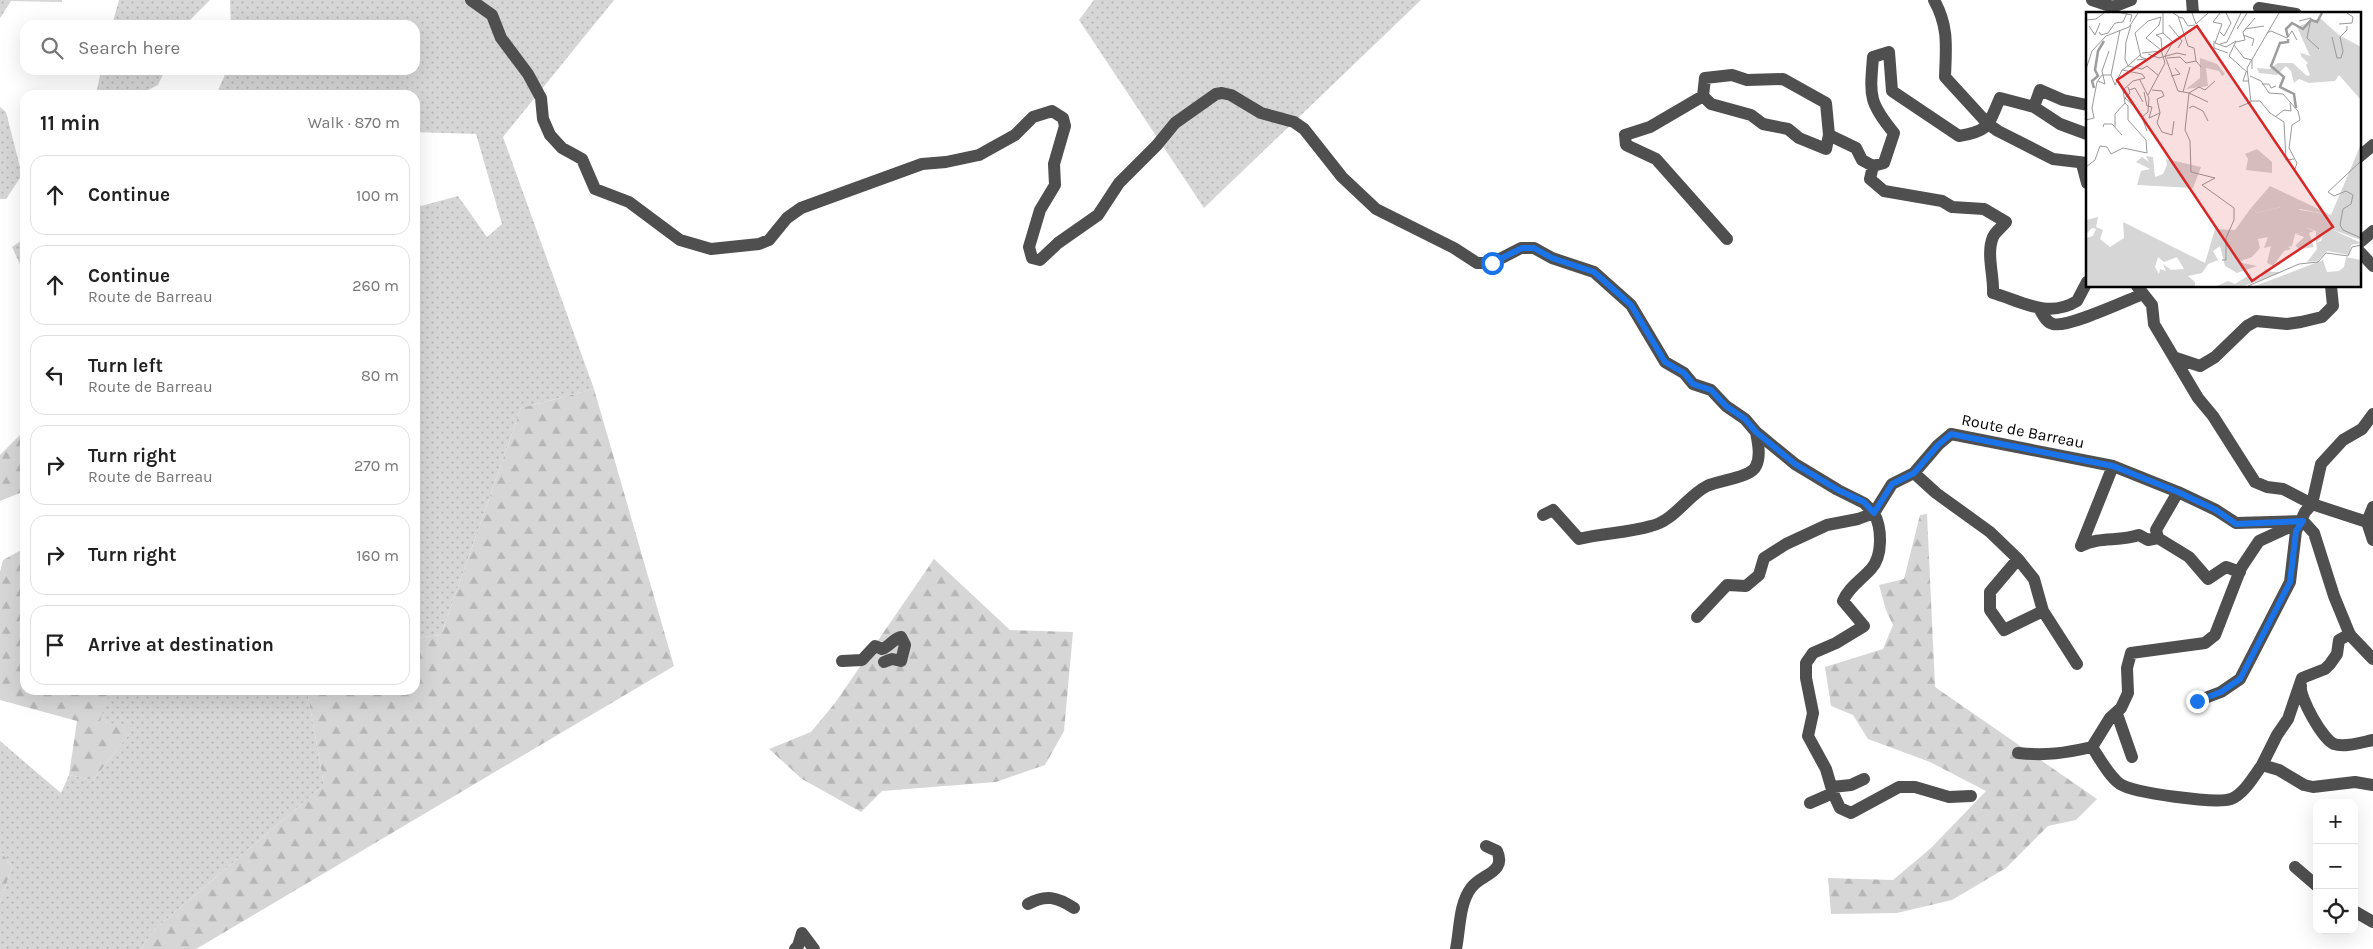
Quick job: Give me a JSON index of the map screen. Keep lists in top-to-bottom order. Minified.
{"streets":{"street":["Route de Barreau"]},"page":{"search":"Search here","heading":["11 min","Walk · 870 m"],"list":[["Continue","100 m"],["Continue","Route de Barreau","260 m"],["Turn left","Route de Barreau","80 m"],["Turn right","Route de Barreau","270 m"],["Turn right","160 m"],"Arrive at destination"],"map_buttons":["+","−"]}}
